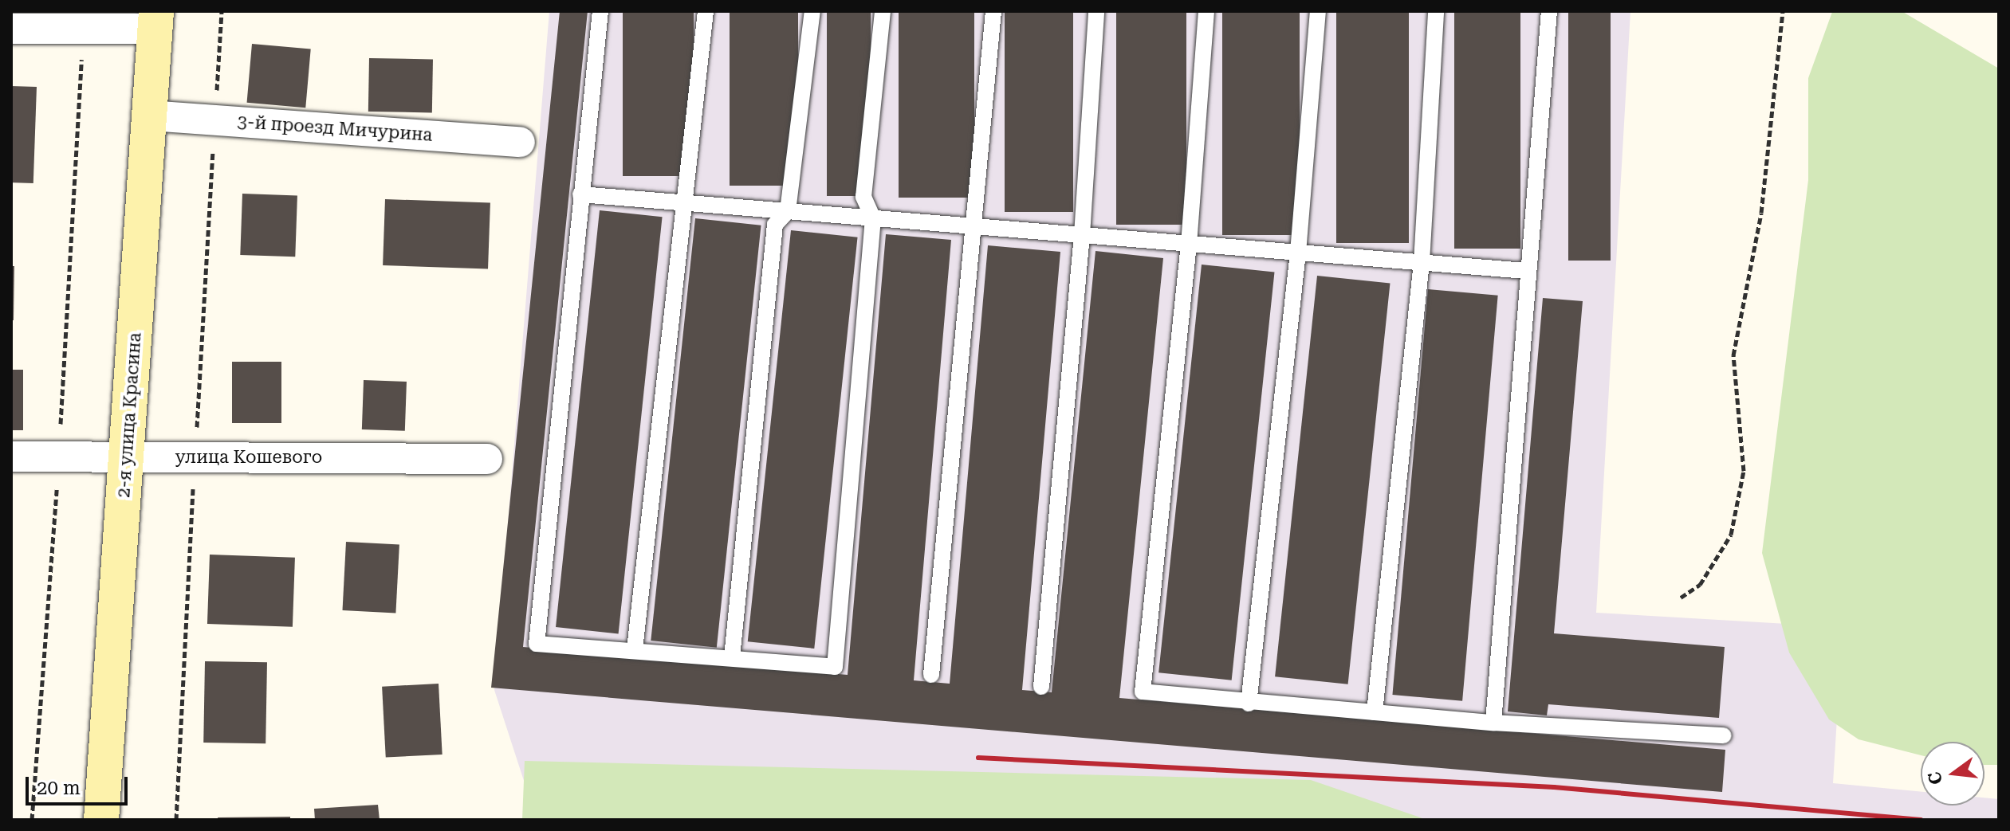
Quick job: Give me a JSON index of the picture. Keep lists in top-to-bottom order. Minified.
{"streets":{"main road":["2-я улица Красина"],"street":["3-й проезд Мичурина","улица Кошевого"]},"crossings":[["3-й проезд Мичурина","2-я улица Красина"],["2-я улица Красина","улица Кошевого"]],"scale_bar":"20 m","north":"left"}
